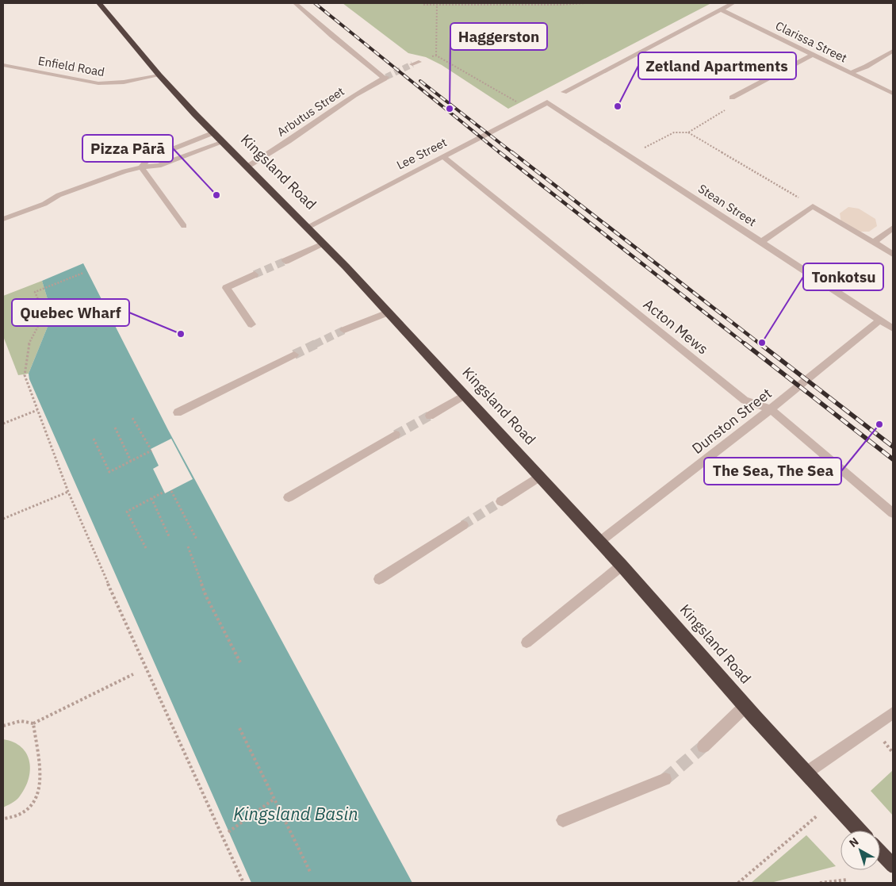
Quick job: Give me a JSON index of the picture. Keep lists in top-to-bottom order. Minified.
{"streets":{"highway":["Kingsland Road"],"street":["Clarissa Street","Enfield Road","Arbutus Street","Lee Street","Stean Street","Acton Mews","Dunston Street"]},"crossings":[["Enfield Road","Kingsland Road"],["Arbutus Street","Kingsland Road"],["Lee Street","Kingsland Road"],["Lee Street","Stean Street"],["Lee Street","Acton Mews"],["Kingsland Road","Dunston Street"],["Stean Street","Dunston Street"],["Acton Mews","Dunston Street"]],"water":["Kingsland Basin"],"places":["Zetland Apartments","Haggerston","Pizza Pārā","Quebec Wharf","Tonkotsu","The Sea, The Sea"],"north":"top left"}
